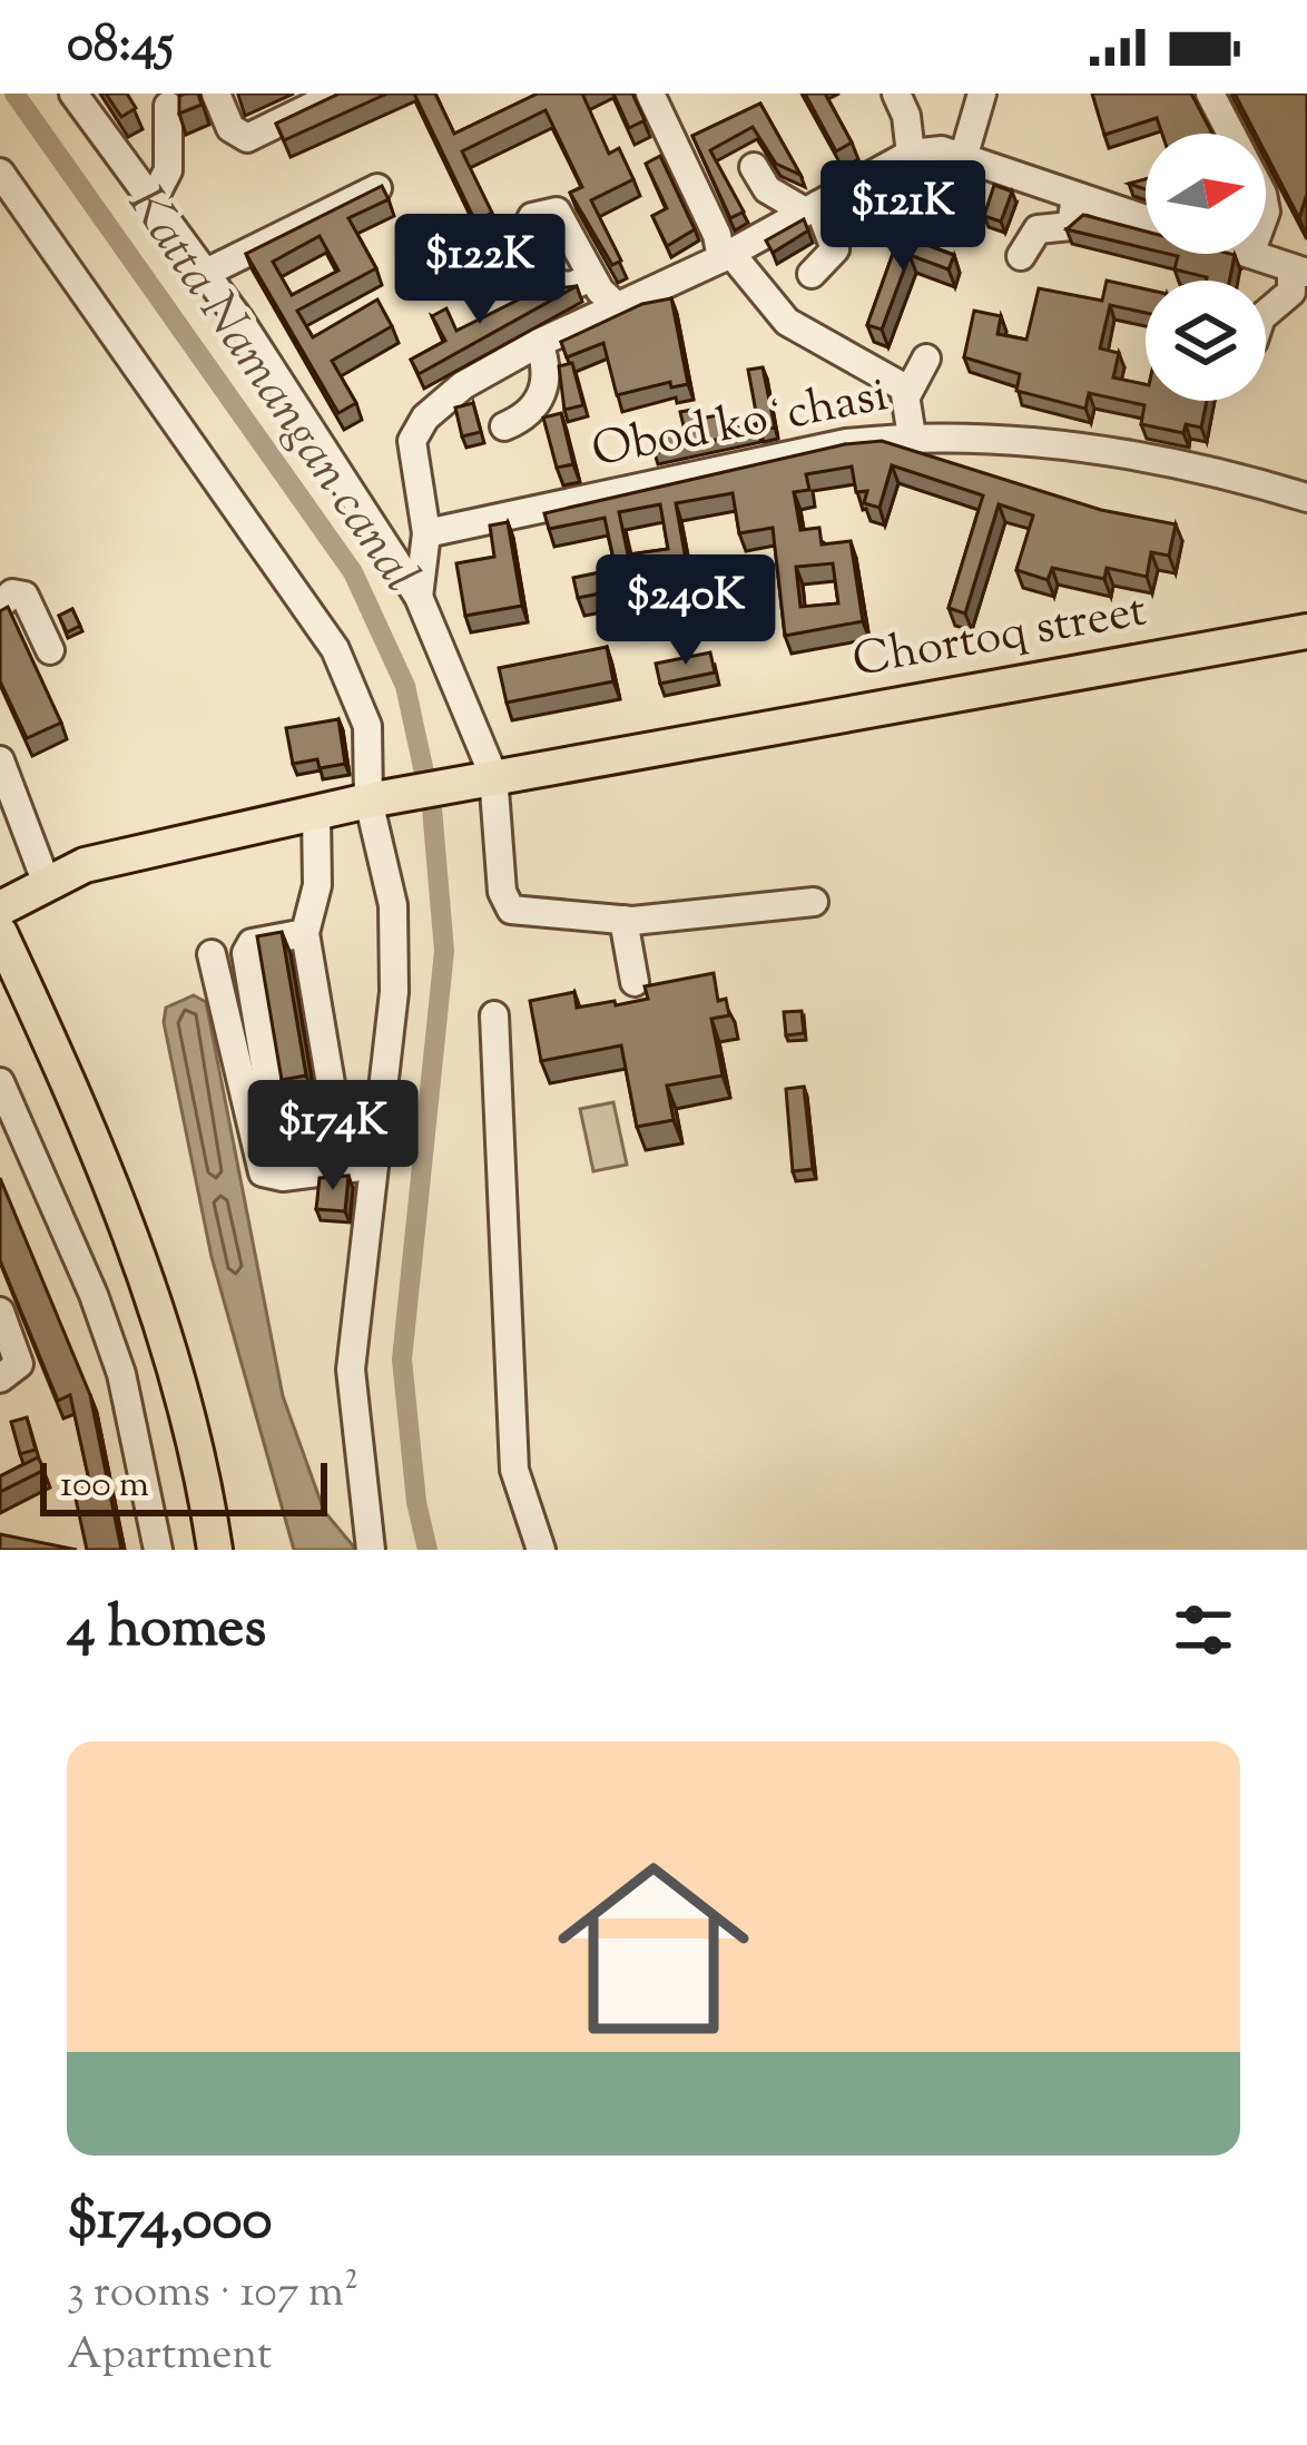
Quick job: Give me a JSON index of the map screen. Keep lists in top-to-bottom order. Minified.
{"streets":{"main road":["Chortoq street"],"street":["Obod koʻchasi"]},"water":["Katta Namangan canal"],"scale_bar":"100 m","north":"right","page":{"status":"08:45","price":["$121K","$122K","$240K","$174K"],"scale":"100 m","heading":"4 homes","list":[{"name":"$174,000","note":"3 rooms · 107 m² · Apartment"}]}}
